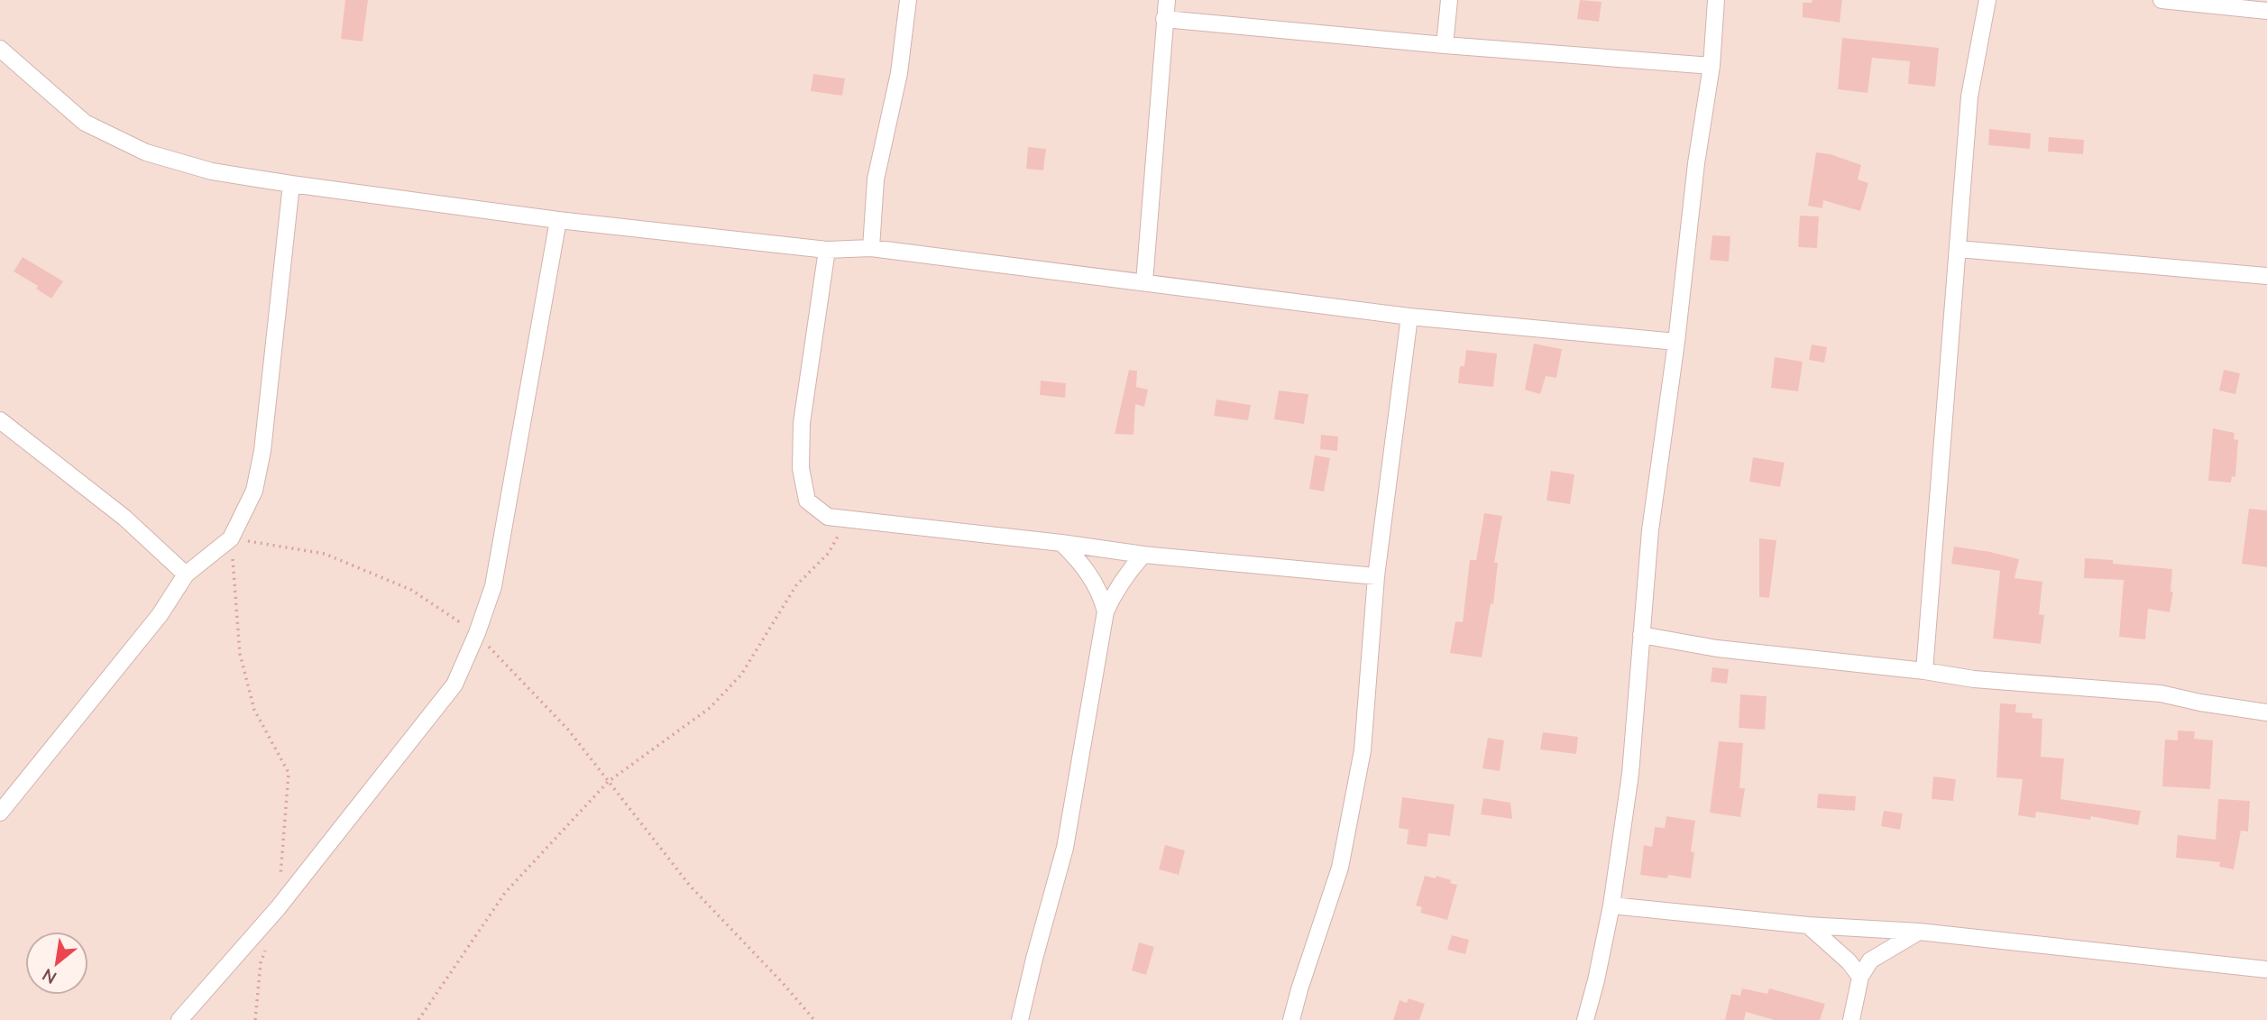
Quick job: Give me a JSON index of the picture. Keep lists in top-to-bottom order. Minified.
{"north":"bottom left"}
